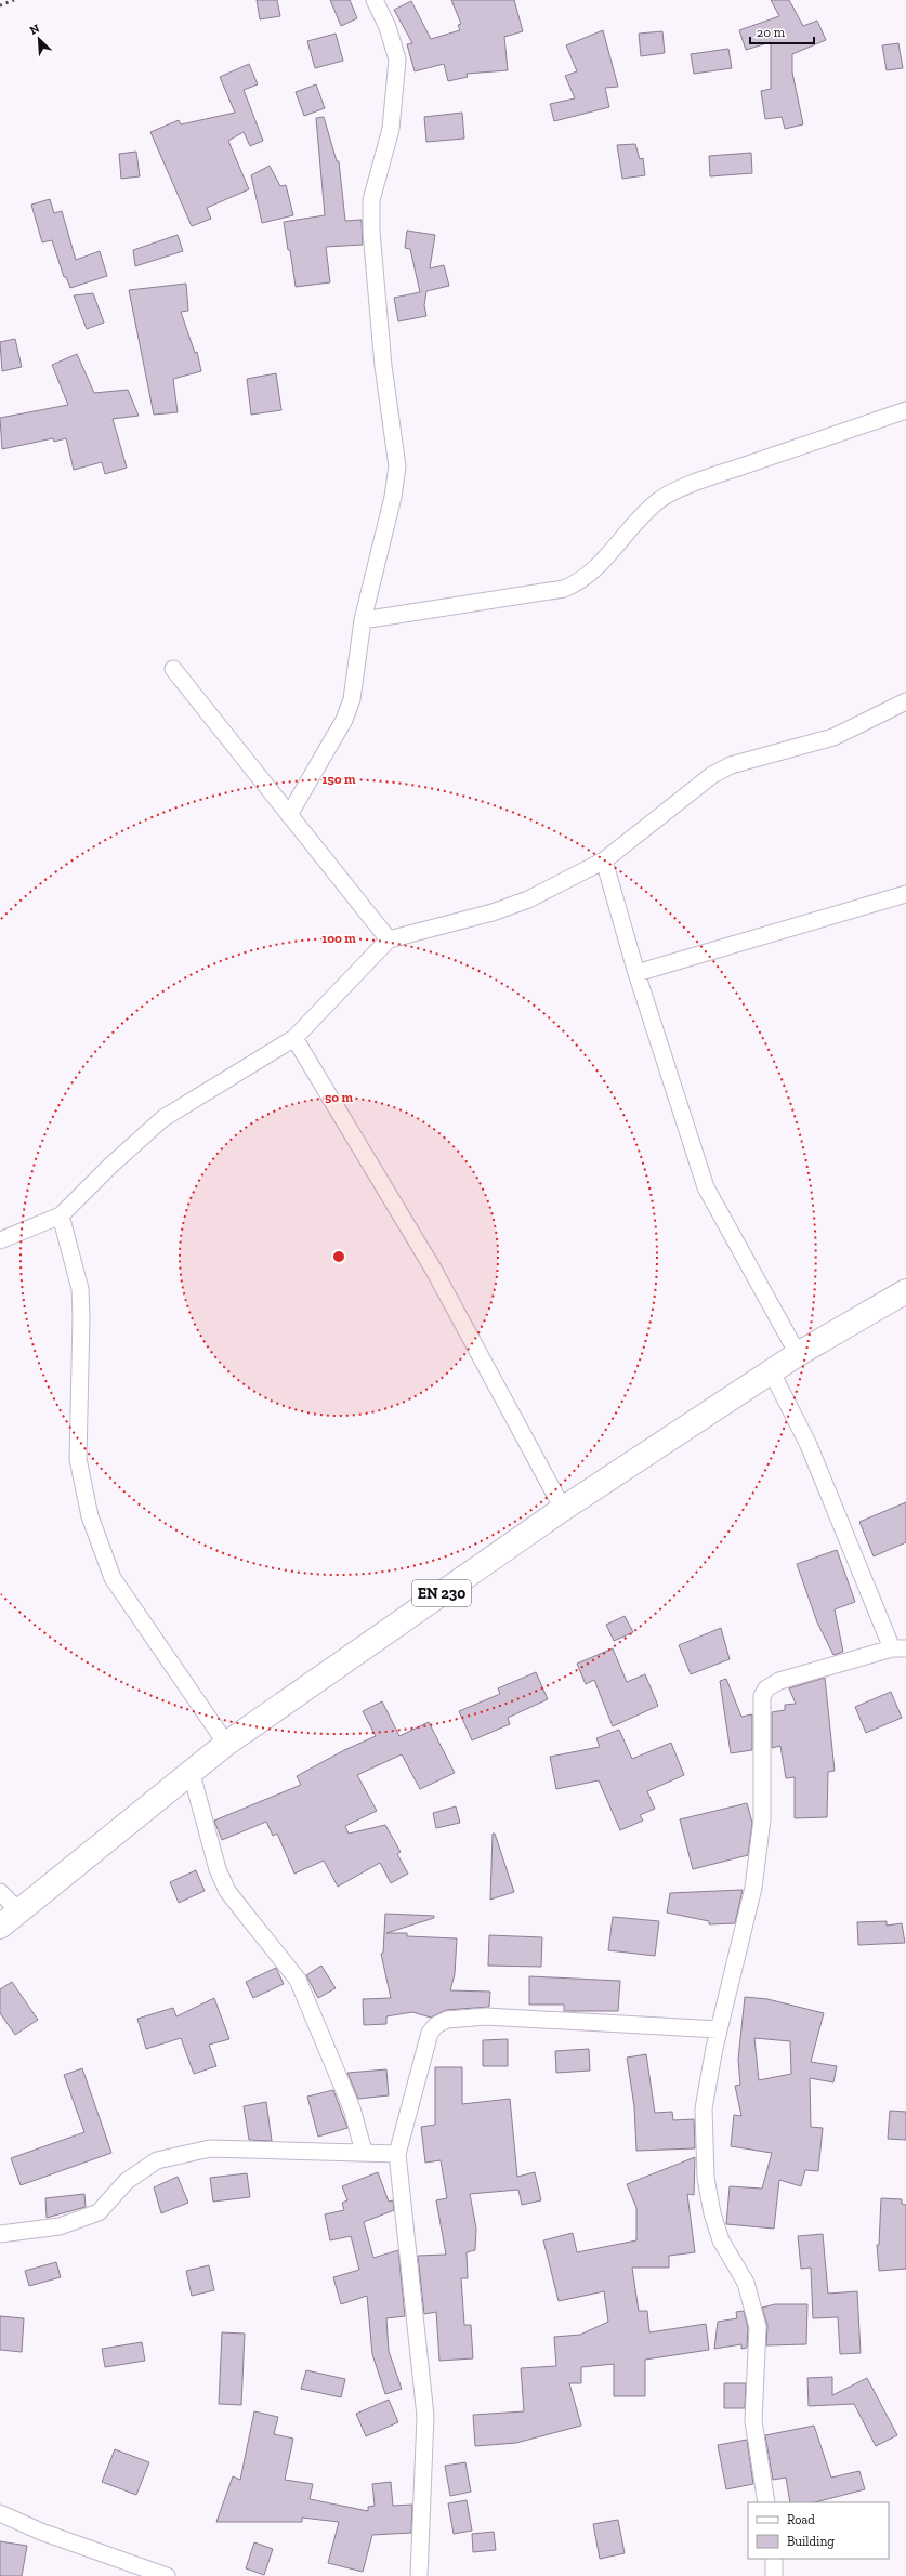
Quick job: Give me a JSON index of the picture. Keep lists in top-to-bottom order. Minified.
{"streets":{"main road":["EN 230"]},"legend":["Road","Building"],"scale_bar":"20 m","north":"top left","rings":["150 m","100 m","50 m"]}
